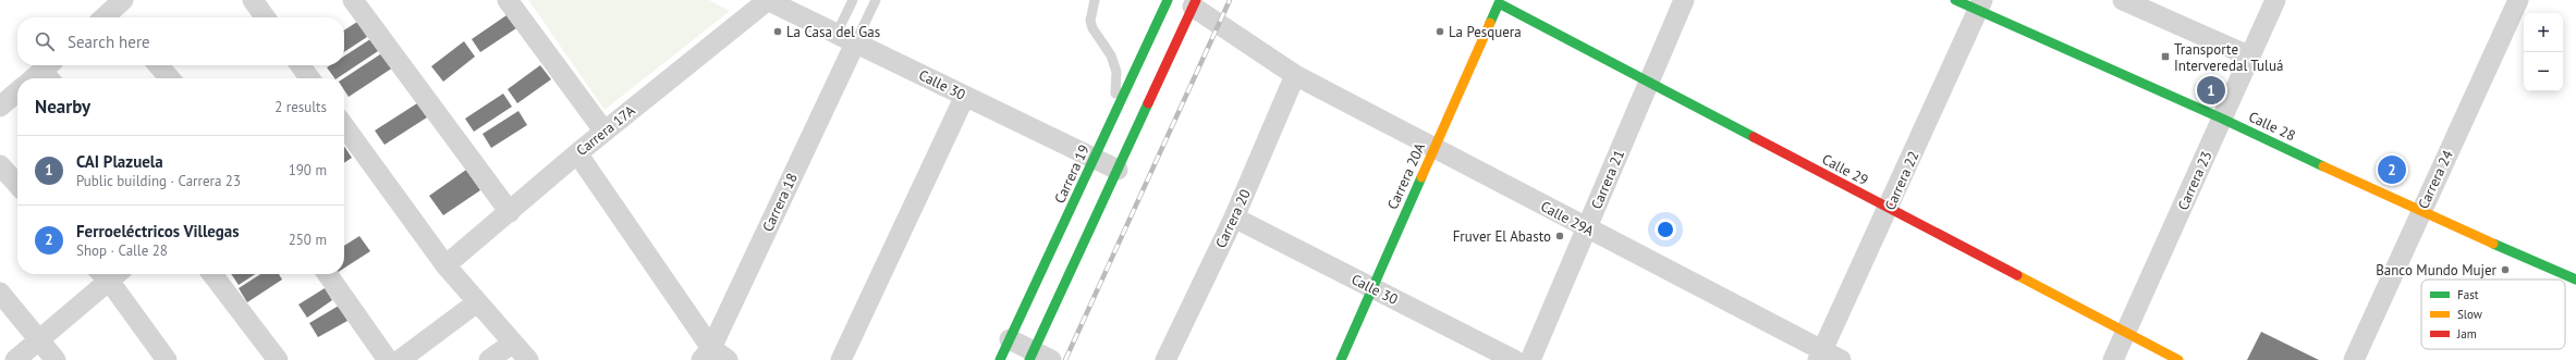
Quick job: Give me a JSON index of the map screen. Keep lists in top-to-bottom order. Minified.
{"streets":{"street":["Calle 30","Calle 28","Carrera 17A","Calle 29","Carrera 19","Carrera 20A","Carrera 21","Carrera 24","Carrera 22","Carrera 23","Carrera 18","Carrera 20","Calle 29A"]},"crossings":[["Calle 30","Carrera 17A"],["Calle 30","Carrera 19"],["Calle 30","Carrera 20A"],["Calle 30","Carrera 18"],["Calle 30","Carrera 20"],["Calle 28","Carrera 24"],["Calle 28","Carrera 22"],["Calle 28","Carrera 23"],["Calle 29","Carrera 20A"],["Calle 29","Carrera 21"],["Calle 29","Carrera 22"],["Calle 29","Carrera 23"],["Carrera 20A","Calle 29A"],["Carrera 21","Calle 29A"],["Carrera 22","Calle 29A"],["Carrera 20","Calle 29A"]],"places":{"other":["La Casa del Gas","La Pesquera","Fruver El Abasto","Banco Mundo Mujer"],"transit":["Transporte Interveredal Tuluá"]},"legend":["Fast","Slow","Jam"],"page":{"map_buttons":["+","−"],"search":"Search here","pins":["1","2"],"heading":["Nearby","2 results"],"list":[{"mark":"1","name":"CAI Plazuela","note":"Public building · Carrera 23","value":"190 m"},{"mark":"2","name":"Ferroeléctricos Villegas","note":"Shop · Calle 28","value":"250 m"}]}}
